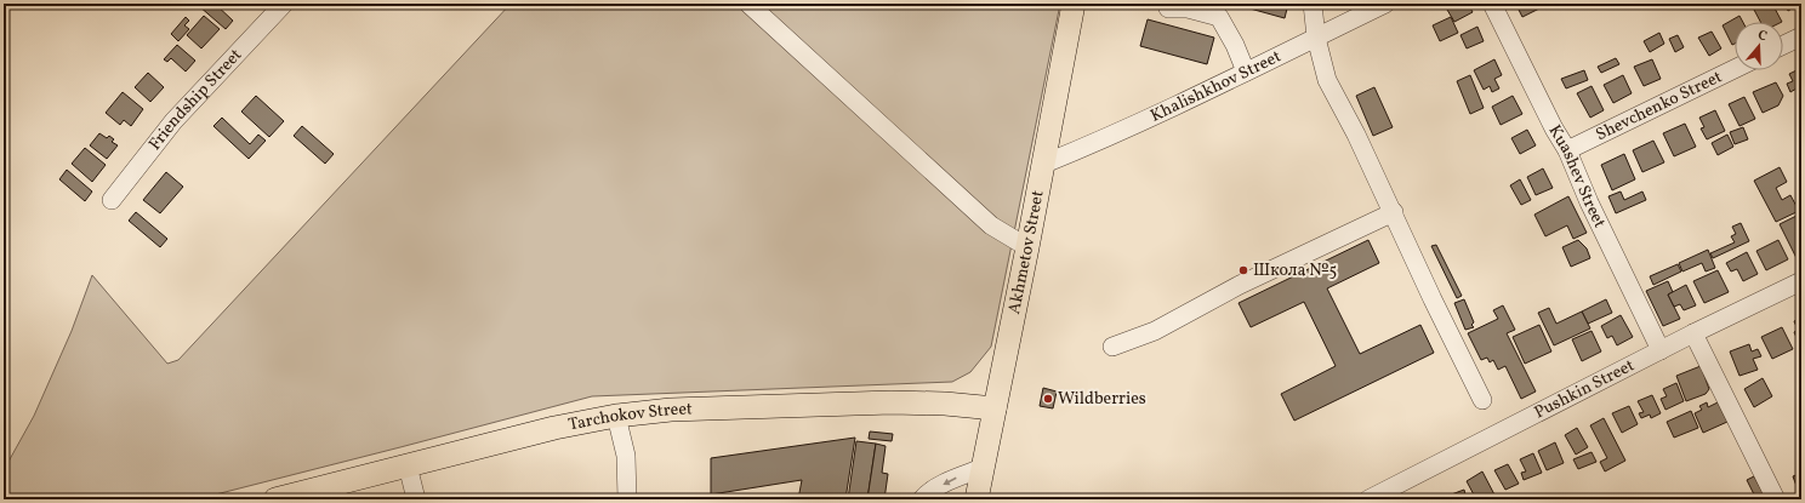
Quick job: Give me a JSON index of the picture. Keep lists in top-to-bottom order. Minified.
{"streets":{"main road":["Akhmetov Street","Tarchokov Street"],"street":["Khalishkhov Street","Friendship Street","Shevchenko Street","Kuashev Street","Pushkin Street"]},"crossings":[["Khalishkhov Street","Akhmetov Street"],["Shevchenko Street","Kuashev Street"],["Kuashev Street","Pushkin Street"],["Akhmetov Street","Tarchokov Street"]],"places":["Школа №5","Wildberries"],"north":"top"}
